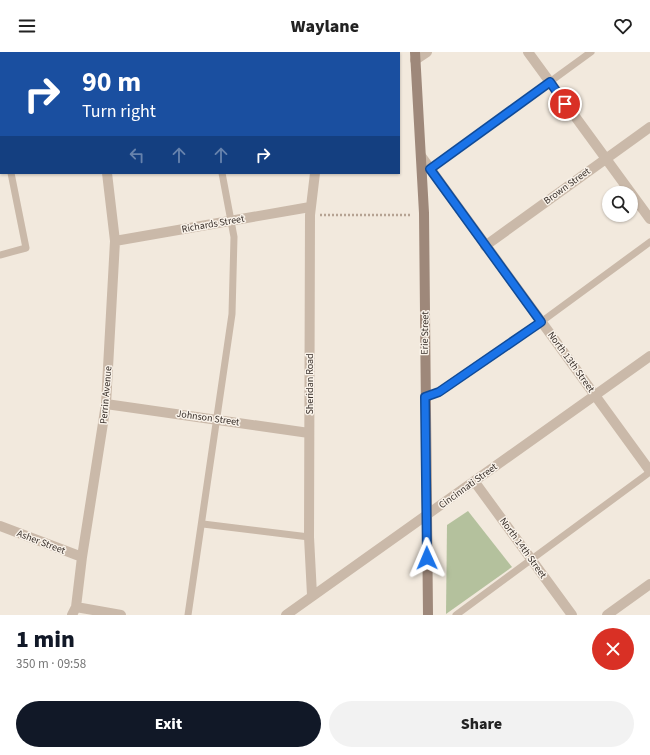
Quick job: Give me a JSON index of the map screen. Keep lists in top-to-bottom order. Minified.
{"streets":{"street":["Brown Street","Richards Street","Erie Street","North 13th Street","Sheridan Road","Perrin Avenue","Johnson Street","Cincinnati Street","Asher Street","North 14th Street"]},"crossings":[["Brown Street","North 13th Street"],["Richards Street","Sheridan Road"],["Richards Street","Perrin Avenue"],["Erie Street","North 13th Street"],["Erie Street","Cincinnati Street"],["North 13th Street","Cincinnati Street"],["Sheridan Road","Johnson Street"],["Sheridan Road","Cincinnati Street"],["Perrin Avenue","Johnson Street"],["Perrin Avenue","Asher Street"],["Cincinnati Street","North 14th Street"]],"page":{"header":"Waylane","turn":["90 m","Turn right"],"heading":["1 min","350 m · 09:58"],"buttons":["Exit","Share"]}}
